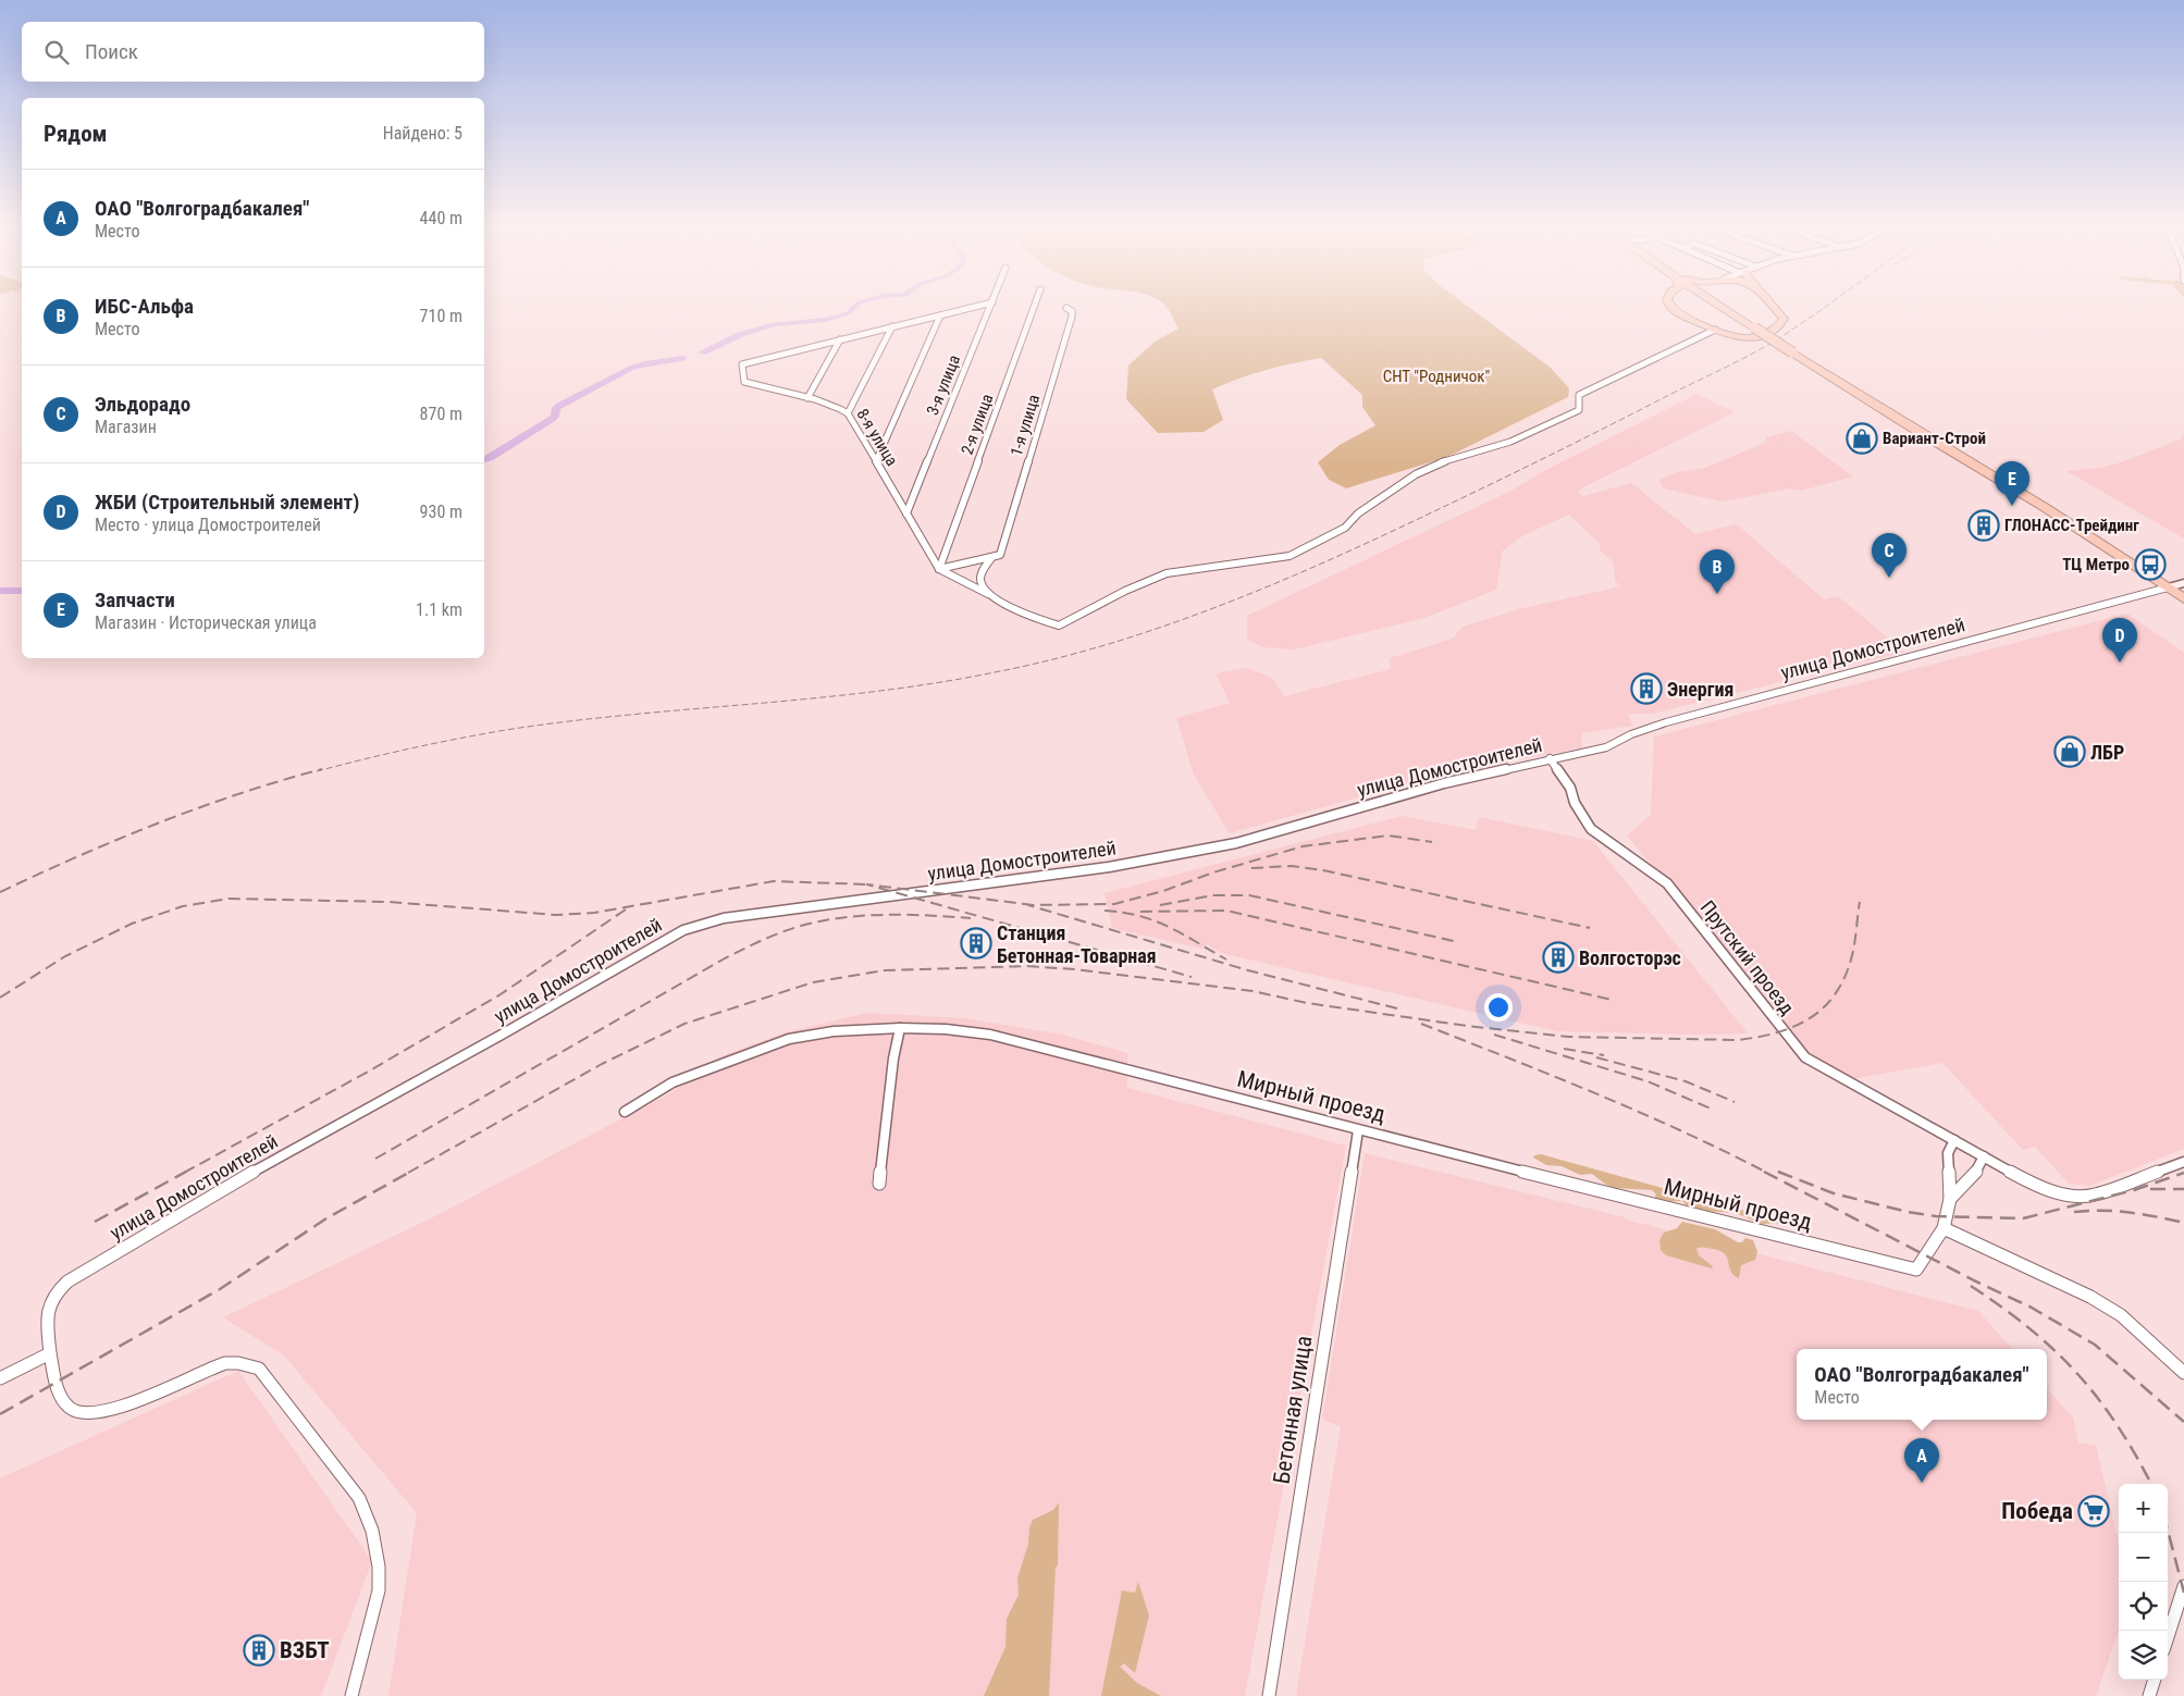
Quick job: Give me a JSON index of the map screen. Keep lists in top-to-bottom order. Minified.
{"streets":{"street":["3-я улица","2-я улица","1-я улица","8-я улица","улица Домостроителей","Прутский проезд","Мирный проезд","Бетонная улица"]},"crossings":[["3-я улица","8-я улица"],["2-я улица","8-я улица"],["улица Домостроителей","Прутский проезд"],["Прутский проезд","Мирный проезд"],["Мирный проезд","Бетонная улица"]],"parks":["СНТ \"Родничок\""],"places":{"shop":["Вариант-Строй","ЛБР"],"building":["ГЛОНАСС-Трейдинг","Энергия","Станция Бетонная-Товарная","Волгосторэс","ВЗБТ"],"bus stop":["ТЦ Метро"],"supermarket":["Победа"]},"page":{"search":"Поиск","heading":["Рядом","Найдено: 5"],"list":[{"mark":"A","name":"ОАО \"Волгоградбакалея\"","note":"Место","value":"440 m"},{"mark":"B","name":"ИБС-Альфа","note":"Место","value":"710 m"},{"mark":"C","name":"Эльдорадо","note":"Магазин","value":"870 m"},{"mark":"D","name":"ЖБИ (Строительный элемент)","note":"Место · улица Домостроителей","value":"930 m"},{"mark":"E","name":"Запчасти","note":"Магазин · Историческая улица","value":"1.1 km"}],"pins":["E","C","B","D","A"],"popup":["ОАО \"Волгоградбакалея\"","Место"],"map_buttons":["+","−"]}}
